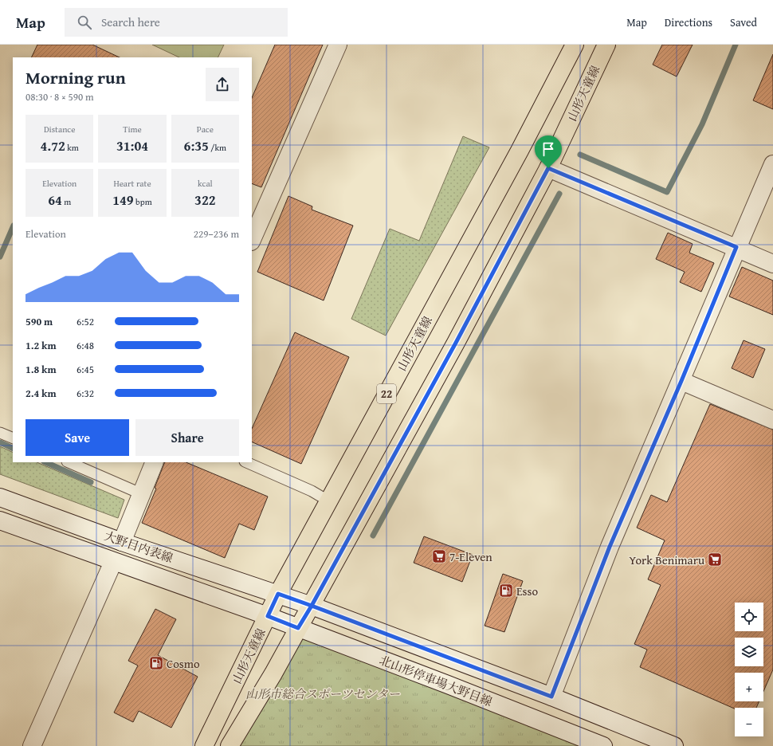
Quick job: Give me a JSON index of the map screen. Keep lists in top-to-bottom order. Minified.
{"streets":{"main road":["山形天童線","22"],"street":["大野目内表線","北山形停車場大野目線"]},"crossings":[["山形天童線","大野目内表線"],["山形天童線","北山形停車場大野目線"],["大野目内表線","北山形停車場大野目線"]],"parks":["山形市総合スポーツセンター"],"places":{"supermarket":["7-Eleven","York Benimaru"],"fuel station":["Esso","Cosmo"]},"page":{"header":"Map","search":"Search here","nav":["Map","Directions","Saved"],"heading":["Morning run","08:30 · 8 × 590 m"],"stats":[["Distance","4.72 km"],["Time","31:04"],["Pace","6:35 /km"],["Elevation","64 m"],["Heart rate","149 bpm"],["kcal","322"]],"chart":["Elevation","229–236 m"],"list":[{"name":"590 m","note":"6:52"},{"name":"1.2 km","note":"6:48"},{"name":"1.8 km","note":"6:45"},{"name":"2.4 km","note":"6:32"}],"buttons":["Save","Share"],"map_buttons":["+","−"]}}
